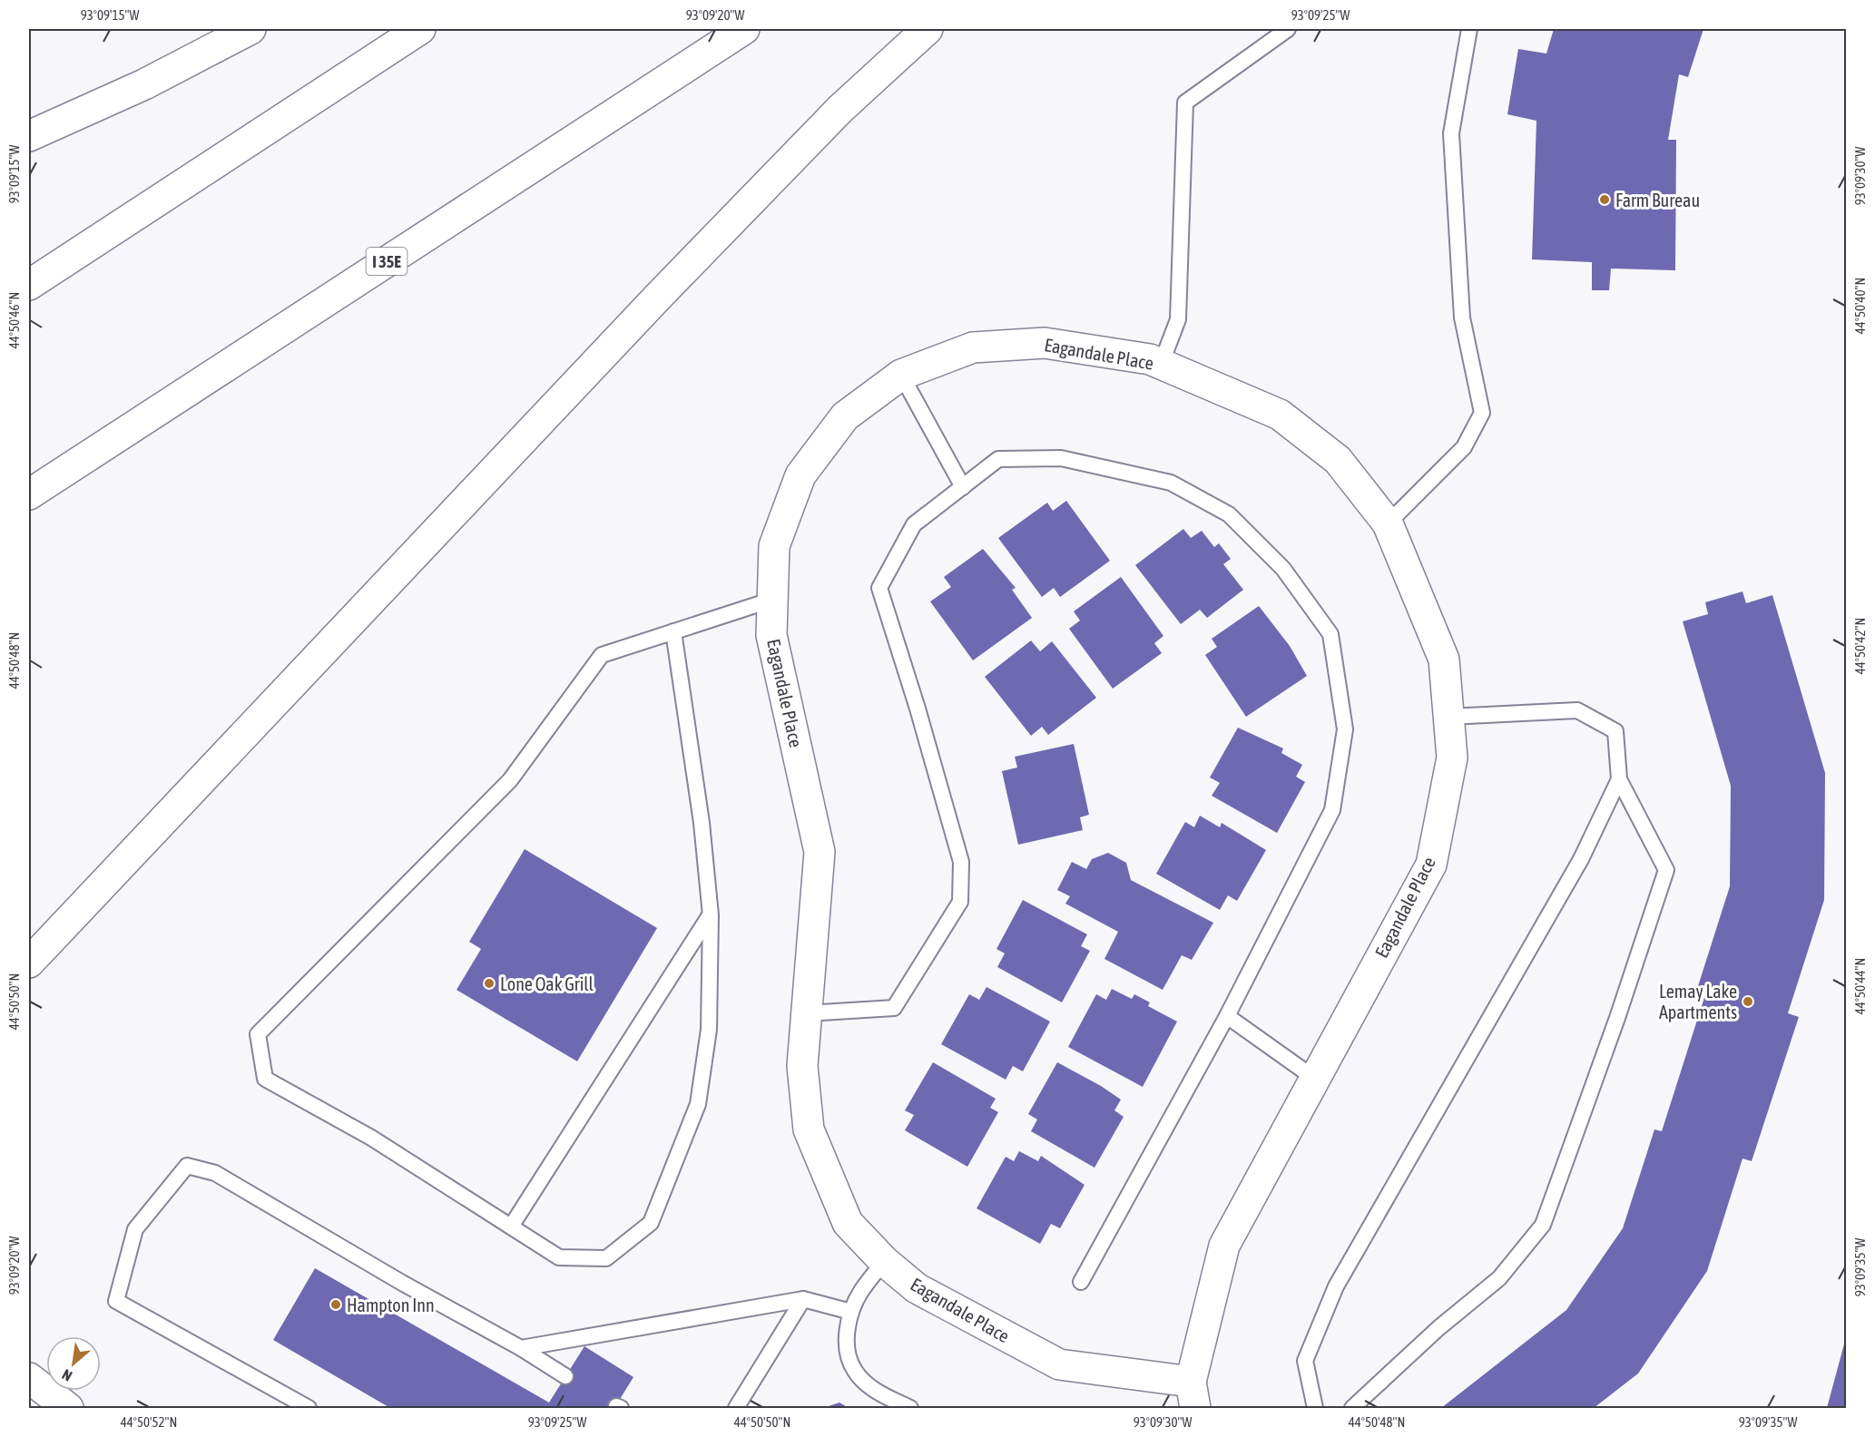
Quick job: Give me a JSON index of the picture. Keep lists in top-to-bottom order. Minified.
{"streets":{"main road":["I 35E","Eagandale Place"]},"places":["Farm Bureau","Lone Oak Grill","Lemay Lake Apartments","Hampton Inn"],"north":"bottom left","coordinates":["93°09'15\"W","93°09'20\"W","93°09'25\"W","93°09'30\"W","44°50'40\"N","44°50'46\"N","44°50'42\"N","44°50'48\"N","44°50'44\"N","44°50'50\"N","93°09'35\"W","44°50'52\"N"]}
